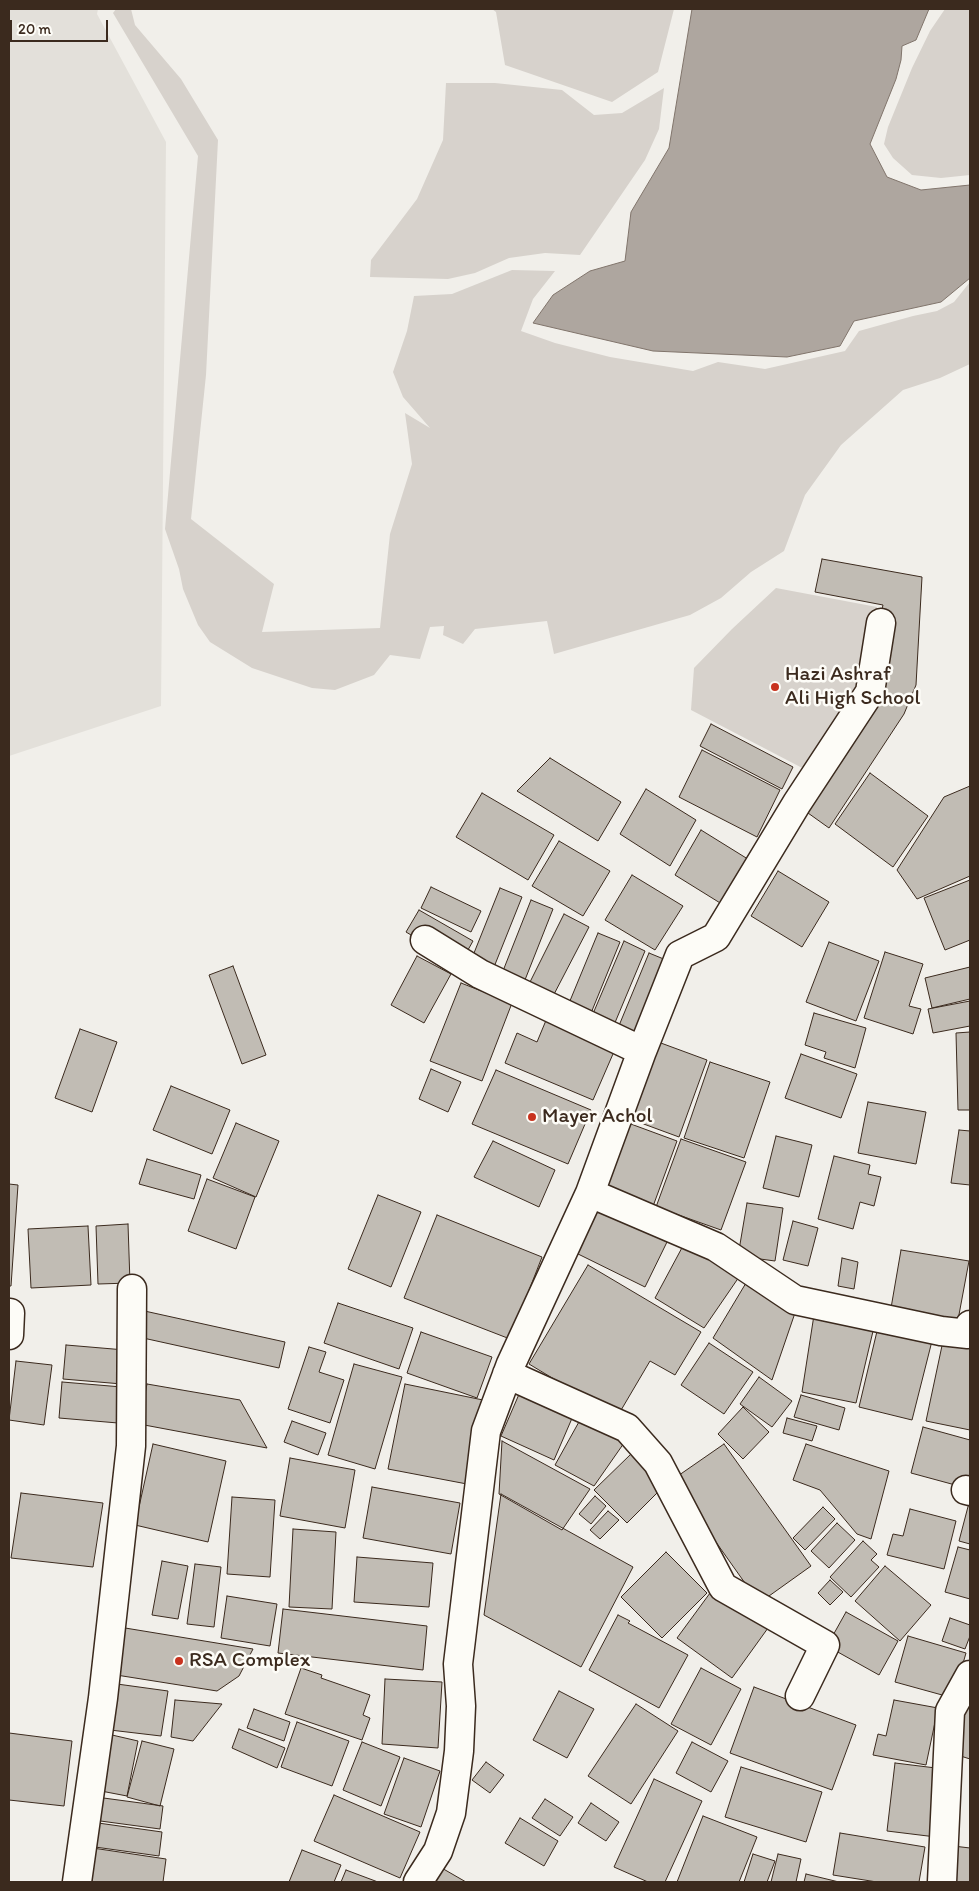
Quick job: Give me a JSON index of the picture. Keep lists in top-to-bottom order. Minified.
{"places":["Hazi Ashraf Ali High School","Mayer Achol","RSA Complex"],"scale_bar":"20 m"}
